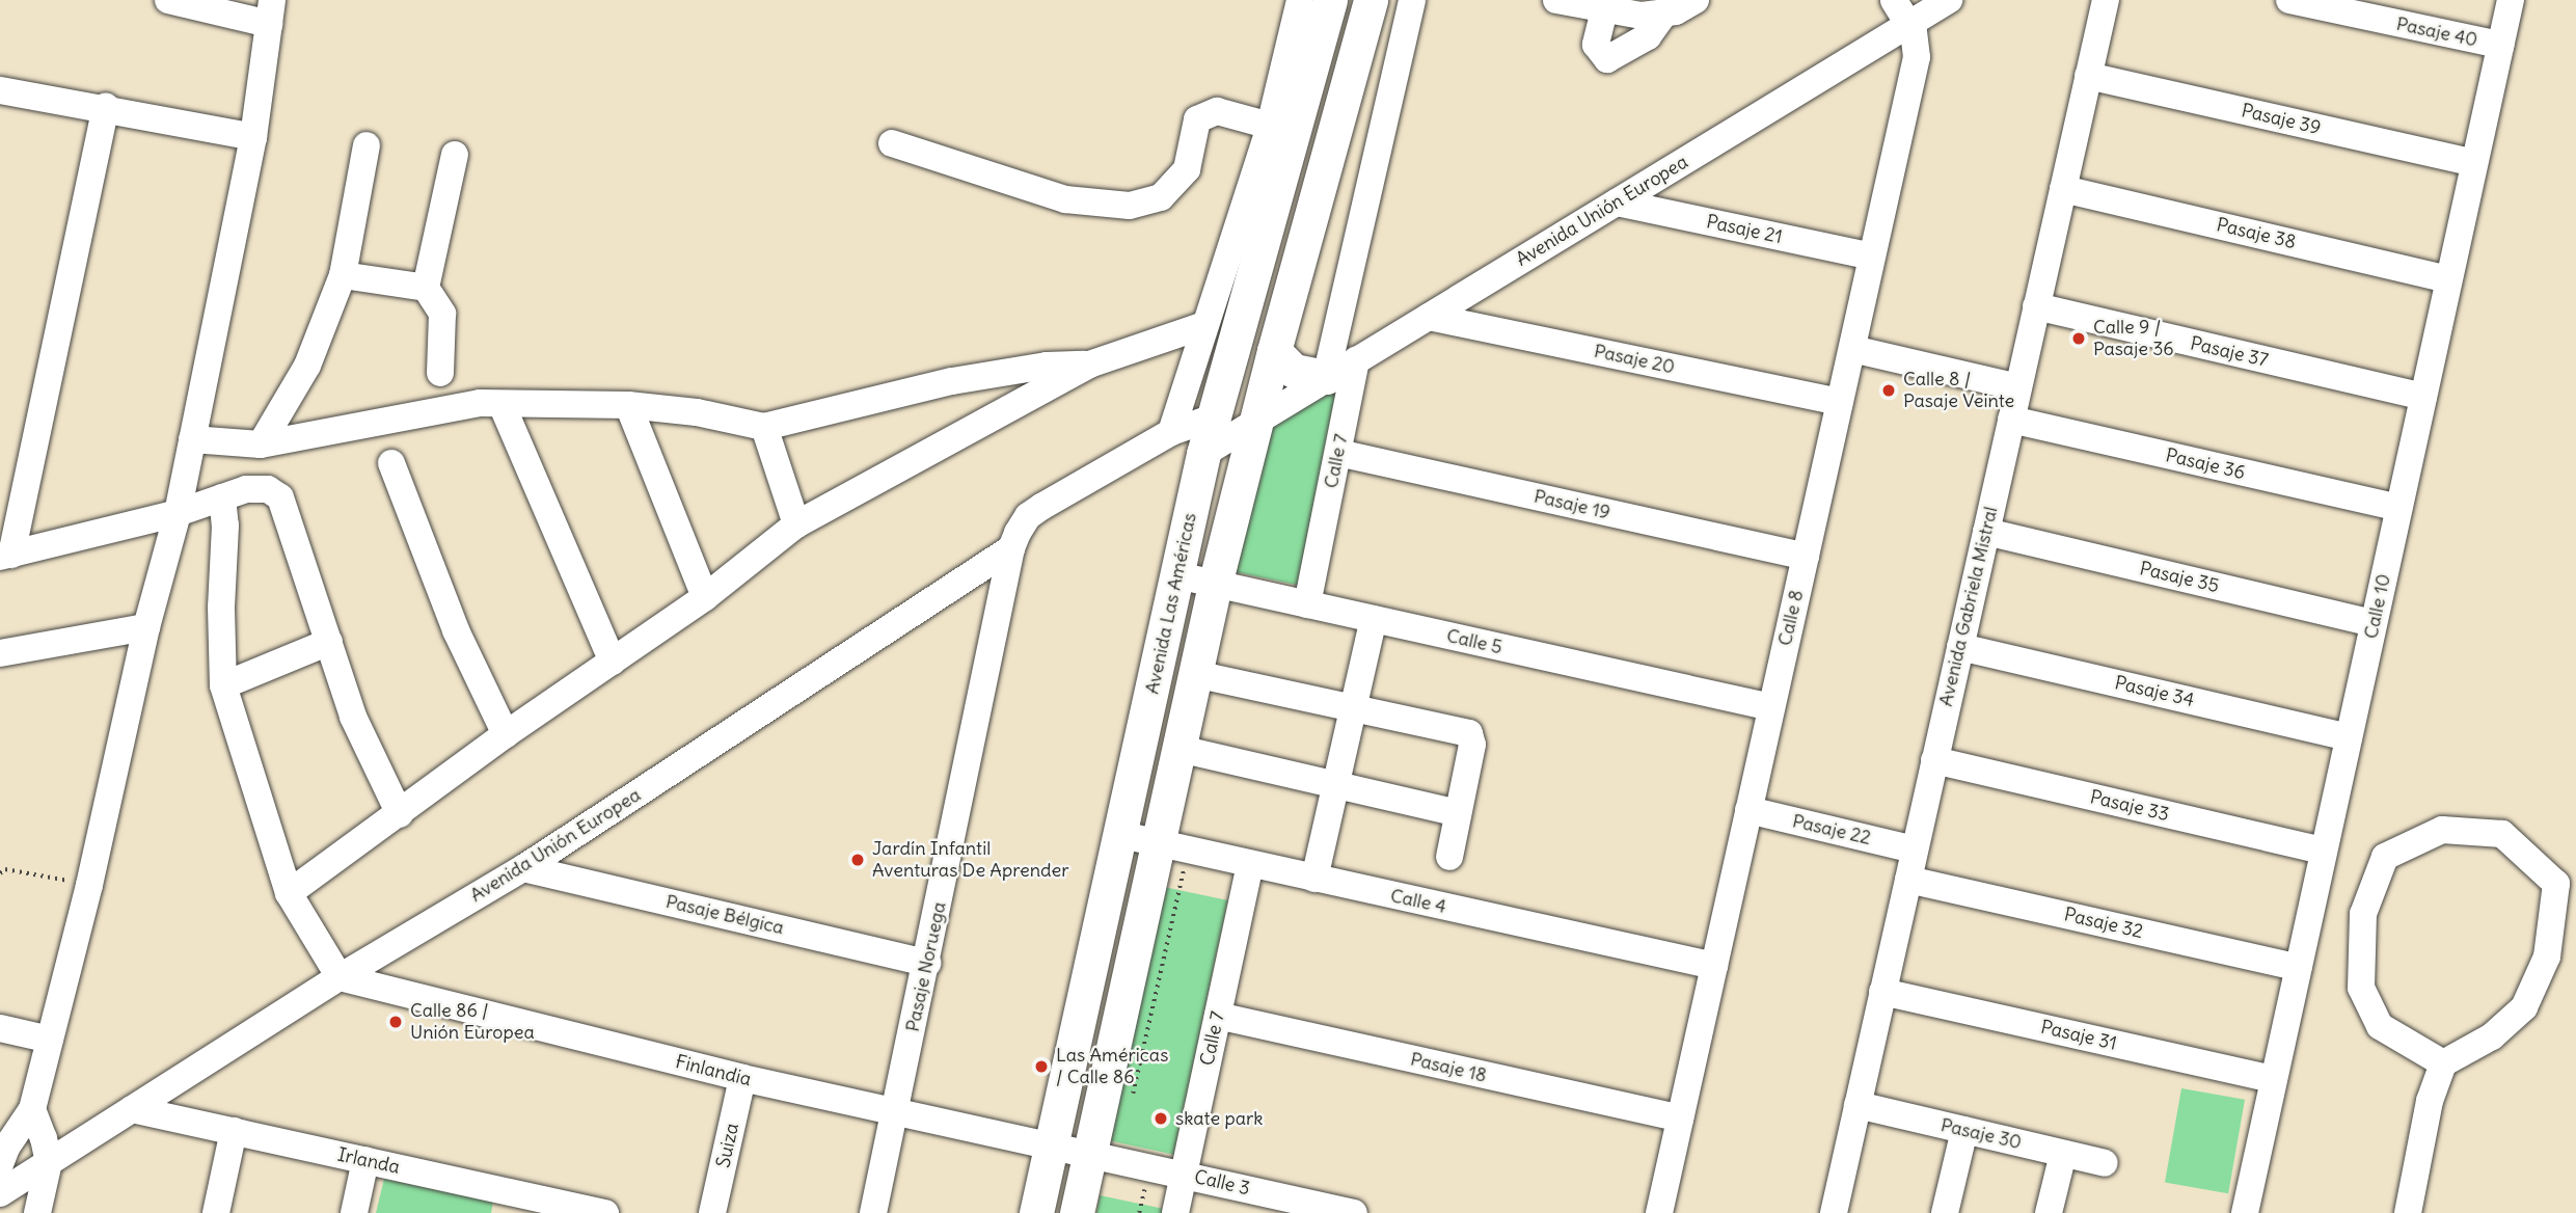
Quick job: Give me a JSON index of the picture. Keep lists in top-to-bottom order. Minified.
{"streets":{"main road":["Avenida Las Américas"],"street":["Pasaje 40","Pasaje 39","Avenida Unión Europea","Pasaje 21","Pasaje 38","Pasaje 37","Pasaje 20","Calle 7","Pasaje 36","Pasaje 19","Pasaje 35","Avenida Gabriela Mistral","Calle 10","Calle 8","Calle 5","Pasaje 34","Pasaje 33","Pasaje 22","Calle 4","Pasaje Bélgica","Pasaje 32","Pasaje Noruega","Pasaje 31","Pasaje 18","Finlandia","Pasaje 30","Suiza","Irlanda","Calle 3"]},"crossings":[["Pasaje 40","Calle 10"],["Pasaje 39","Avenida Gabriela Mistral"],["Pasaje 39","Calle 10"],["Avenida Unión Europea","Pasaje 21"],["Avenida Unión Europea","Pasaje 20"],["Avenida Unión Europea","Calle 7"],["Avenida Unión Europea","Avenida Las Américas"],["Avenida Unión Europea","Calle 8"],["Avenida Unión Europea","Pasaje Bélgica"],["Avenida Unión Europea","Pasaje Noruega"],["Avenida Unión Europea","Finlandia"],["Avenida Unión Europea","Irlanda"],["Pasaje 21","Calle 8"],["Pasaje 38","Avenida Gabriela Mistral"],["Pasaje 38","Calle 10"],["Pasaje 37","Avenida Gabriela Mistral"],["Pasaje 37","Calle 10"],["Pasaje 20","Calle 8"],["Calle 7","Pasaje 19"],["Calle 7","Calle 5"],["Calle 7","Calle 4"],["Calle 7","Pasaje 18"],["Calle 7","Calle 3"],["Pasaje 36","Avenida Gabriela Mistral"],["Pasaje 36","Calle 10"],["Pasaje 19","Calle 8"],["Pasaje 35","Avenida Gabriela Mistral"],["Pasaje 35","Calle 10"],["Avenida Las Américas","Calle 5"],["Avenida Las Américas","Calle 4"],["Avenida Las Américas","Finlandia"],["Avenida Las Américas","Calle 3"],["Avenida Gabriela Mistral","Pasaje 34"],["Avenida Gabriela Mistral","Pasaje 33"],["Avenida Gabriela Mistral","Pasaje 22"],["Avenida Gabriela Mistral","Pasaje 32"],["Avenida Gabriela Mistral","Pasaje 31"],["Avenida Gabriela Mistral","Pasaje 30"],["Calle 10","Pasaje 34"],["Calle 10","Pasaje 33"],["Calle 10","Pasaje 32"],["Calle 10","Pasaje 31"],["Calle 8","Calle 5"],["Calle 8","Pasaje 22"],["Calle 8","Calle 4"],["Calle 8","Pasaje 18"],["Pasaje Bélgica","Pasaje Noruega"],["Pasaje Noruega","Finlandia"],["Finlandia","Suiza"],["Finlandia","Calle 3"]],"places":["Calle 9 / Pasaje 36","Calle 8 / Pasaje Veinte","Jardín Infantil Aventuras De Aprender","Calle 86 / Unión Europea","Las Américas / Calle 86","skate park"]}
